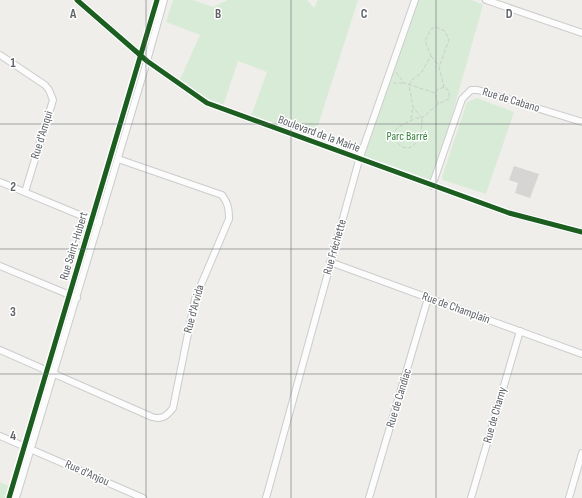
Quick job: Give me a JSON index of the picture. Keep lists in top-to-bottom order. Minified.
{"streets":{"street":["Rue de Cabano","Boulevard de la Mairie","Rue d'Amqui","Rue Saint-Hubert","Rue Fréchette","Rue de Champlain","Rue d'Arvida","Rue de Candiac","Rue de Charny","Rue d'Anjou"]},"crossings":[["Rue de Cabano","Boulevard de la Mairie"],["Boulevard de la Mairie","Rue Saint-Hubert"],["Boulevard de la Mairie","Rue Fréchette"],["Rue Saint-Hubert","Rue d'Arvida"],["Rue Saint-Hubert","Rue d'Anjou"],["Rue Fréchette","Rue de Champlain"],["Rue de Champlain","Rue de Candiac"],["Rue de Champlain","Rue de Charny"]],"parks":["Parc Barré"],"grid":{"columns":["A","B","C","D"],"rows":["1","2","3","4"]}}
